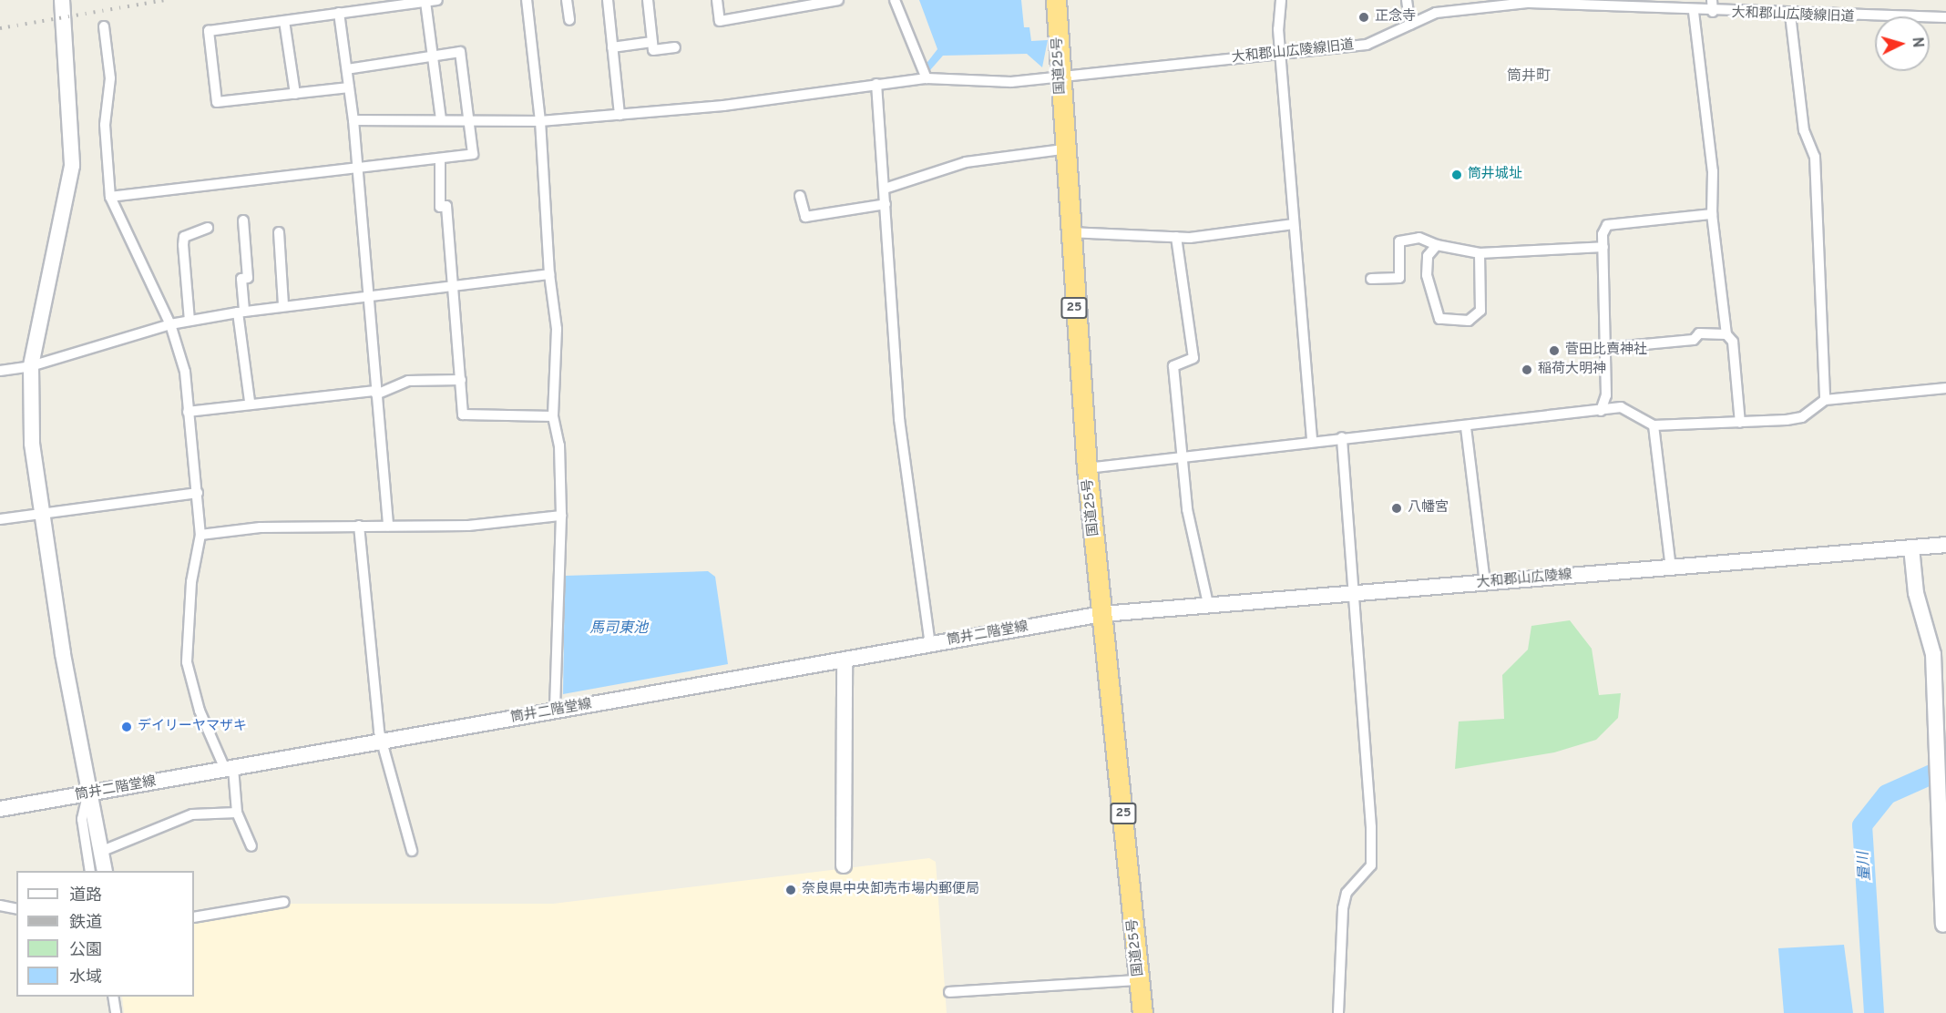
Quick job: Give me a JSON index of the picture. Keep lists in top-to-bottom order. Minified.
{"streets":{"highway":["国道25号","25"],"main road":["大和郡山広陵線","筒井二階堂線"],"street":["大和郡山広陵線旧道"]},"crossings":[["大和郡山広陵線旧道","国道25号"],["国道25号","大和郡山広陵線"],["国道25号","筒井二階堂線"],["大和郡山広陵線","筒井二階堂線"]],"districts":["筒井町"],"water":["馬司東池","量川"],"places":["正念寺","筒井城址","菅田比賣神社","稲荷大明神","八幡宮","デイリーヤマザキ","奈良県中央卸売市場内郵便局"],"legend":["道路","鉄道","公園","水域"],"north":"right"}
